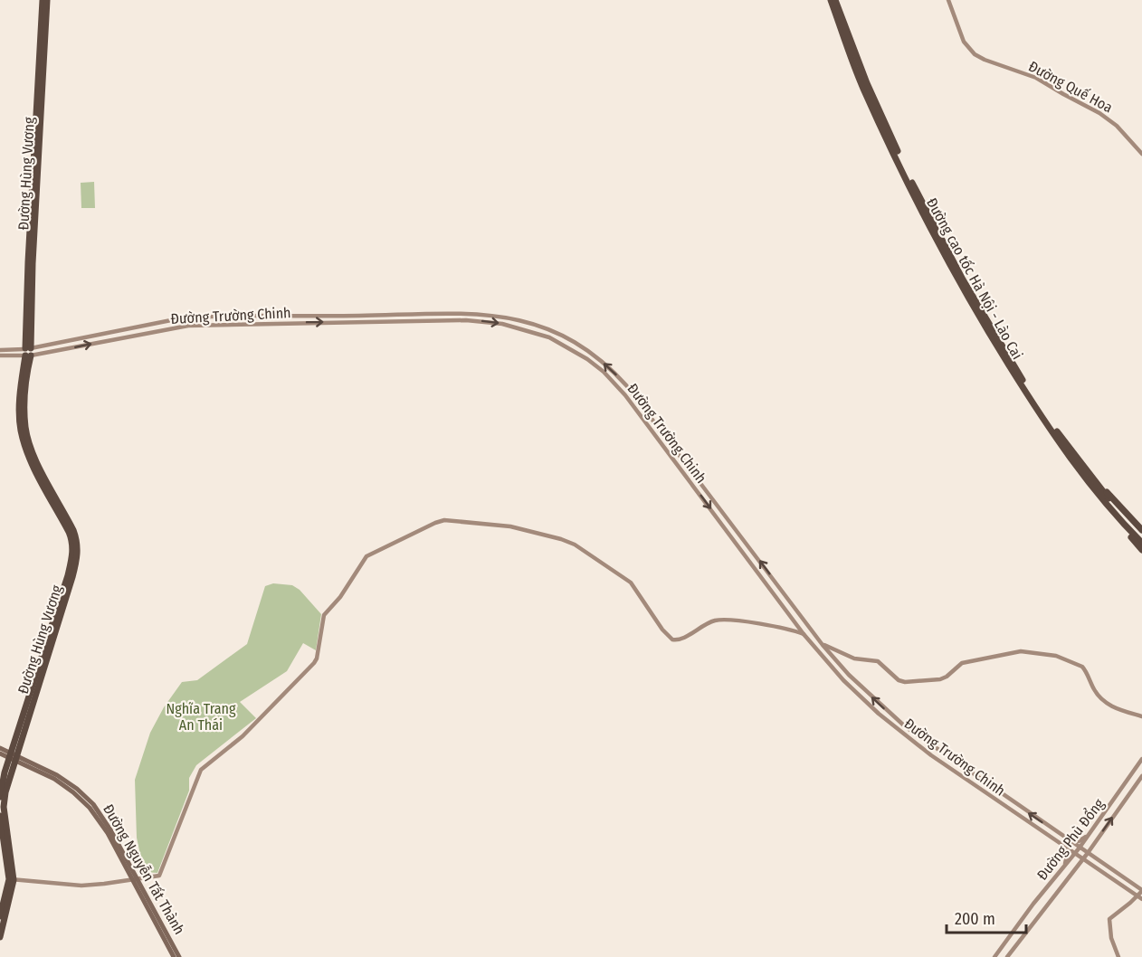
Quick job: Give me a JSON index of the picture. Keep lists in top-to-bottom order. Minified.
{"streets":{"highway":["Đường Hùng Vương","Đường cao tốc Hà Nội - Lào Cai"],"main road":["Đường Quế Hoa","Đường Trường Chinh","Đường Phù Đổng","Đường Nguyễn Tất Thành"]},"crossings":[["Đường Hùng Vương","Đường Trường Chinh"],["Đường Hùng Vương","Đường Nguyễn Tất Thành"],["Đường Trường Chinh","Đường Phù Đổng"]],"parks":["Nghĩa Trang An Thái"],"scale_bar":"200 m"}
